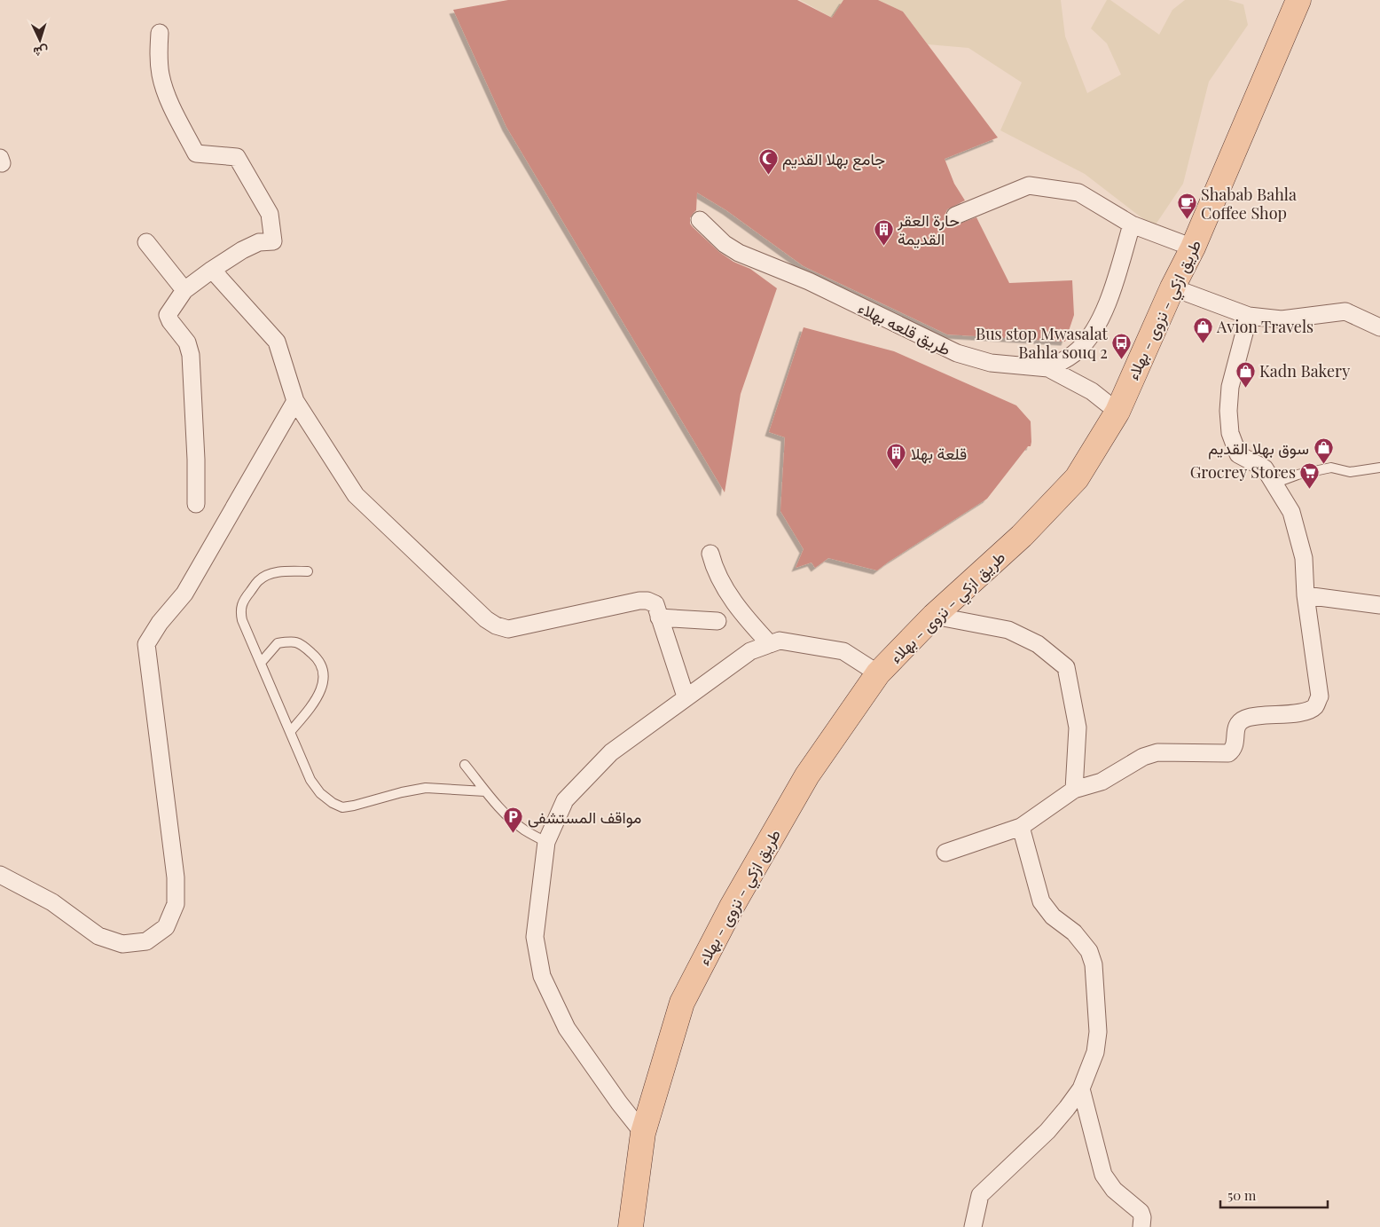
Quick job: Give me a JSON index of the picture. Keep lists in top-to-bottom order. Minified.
{"streets":{"main road":["طريق ازكي - نزوى - بهلاء"],"street":["طريق قلعه بهلاء"]},"crossings":[["طريق ازكي - نزوى - بهلاء","طريق قلعه بهلاء"]],"places":{"mosque":["جامع بهلا القديم"],"cafe":["Shabab Bahla Coffee Shop"],"building":["حارة العقر القديمة","قلعة بهلا"],"shop":["Avion Travels","Kadn Bakery","سوق بهلا القديم"],"bus stop":["Bus stop Mwasalat Bahla souq 2"],"supermarket":["Grocrey Stores"],"parking":["مواقف المستشفى"]},"scale_bar":"50 m","north":"bottom"}
